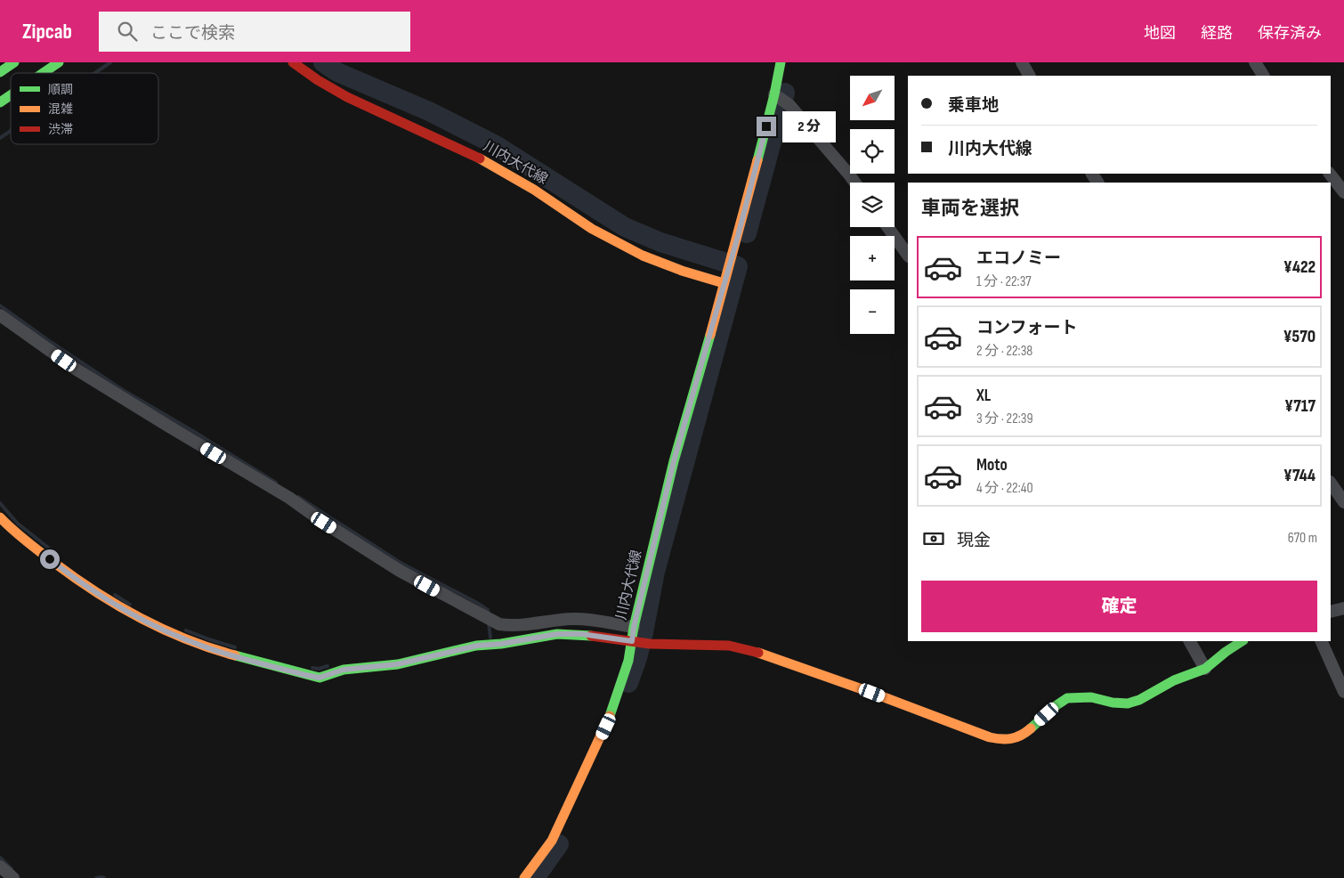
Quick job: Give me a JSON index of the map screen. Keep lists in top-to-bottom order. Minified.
{"streets":{"main road":["川内大代線"]},"legend":["順調","混雑","渋滞"],"north":"bottom left","page":{"header":"Zipcab","search":"ここで検索","nav":["地図","経路","保存済み"],"map_buttons":["+","−"],"banner":["乗車地","川内大代線"],"bubble":"2 分","heading":"車両を選択","list":[{"name":"エコノミー","note":"1 分 · 22:37","value":"¥422"},{"name":"コンフォート","note":"2 分 · 22:38","value":"¥570"},{"name":"XL","note":"3 分 · 22:39","value":"¥717"},{"name":"Moto","note":"4 分 · 22:40","value":"¥744"}],"pay":["現金","670 m"],"buttons":"確定"}}
